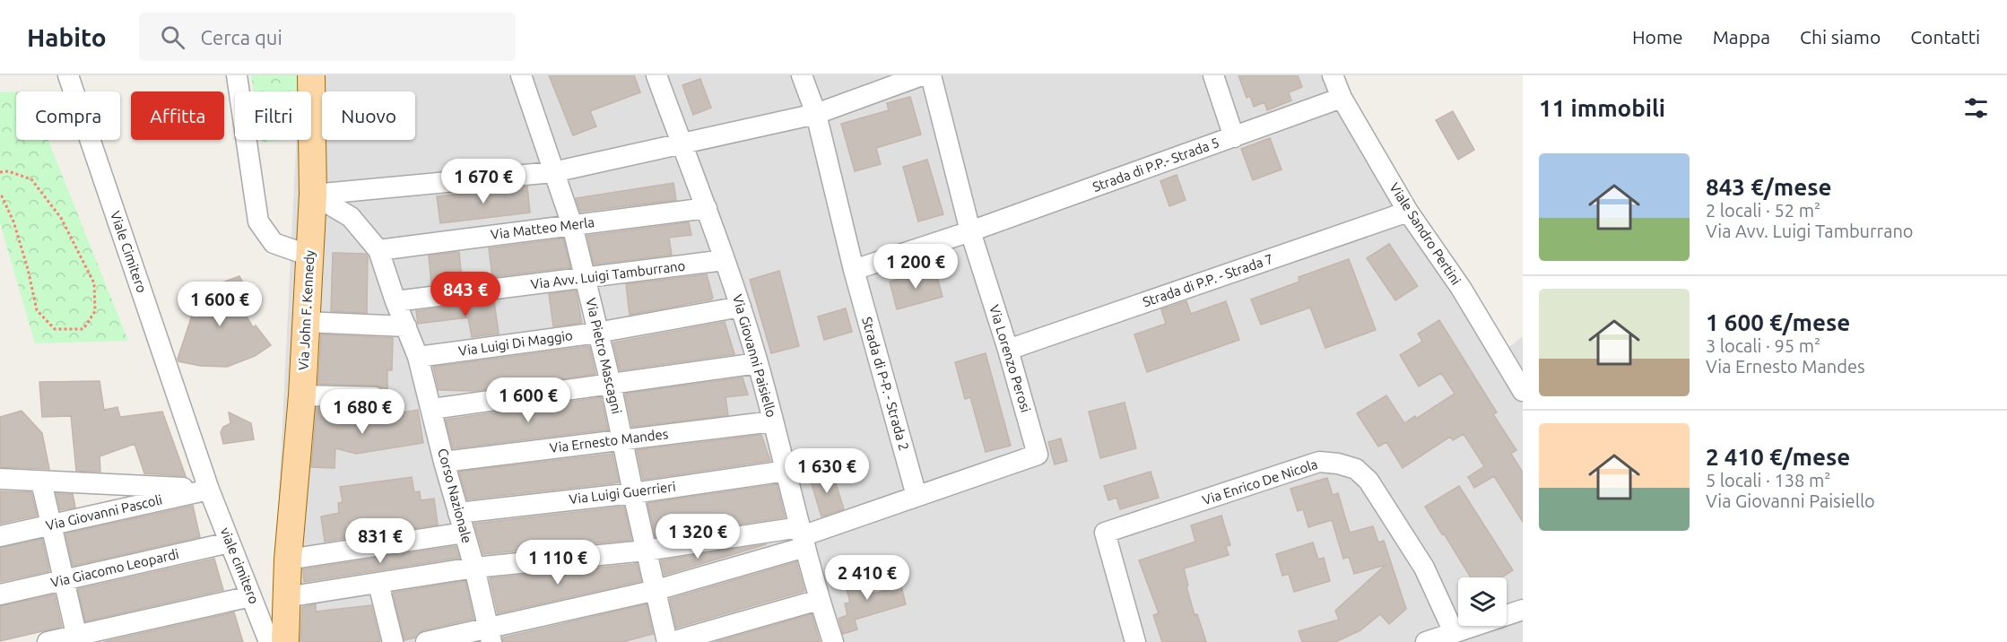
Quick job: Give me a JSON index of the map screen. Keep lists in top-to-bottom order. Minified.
{"streets":{"main road":["Via John F. Kennedy"],"street":["Strada di P.P.- Strada 5","Via Matteo Merla","Viale Sandro Pertini","Viale Cimitero","Via Avv. Luigi Tamburrano","Strada di P.P. - Strada 7","Via Luigi Di Maggio","Via Pietro Mascagni","Via Giovanni Paisiello","Via Lorenzo Perosi","Strada di P-P. - Strada 2","Via Ernesto Mandes","Via Enrico De Nicola","Via Luigi Guerrieri","Corso Nazionale","Via Giovanni Pascoli","viale cimitero","Via Giacomo Leopardi"]},"crossings":[["Strada di P.P.- Strada 5","Viale Sandro Pertini"],["Strada di P.P.- Strada 5","Via Lorenzo Perosi"],["Strada di P.P.- Strada 5","Strada di P-P. - Strada 2"],["Via Matteo Merla","Via Pietro Mascagni"],["Via Matteo Merla","Via Giovanni Paisiello"],["Via Matteo Merla","Corso Nazionale"],["Viale Sandro Pertini","Strada di P.P. - Strada 7"],["Viale Cimitero","Via Giovanni Pascoli"],["Viale Cimitero","viale cimitero"],["Via Avv. Luigi Tamburrano","Via Pietro Mascagni"],["Via Avv. Luigi Tamburrano","Via Giovanni Paisiello"],["Via Avv. Luigi Tamburrano","Corso Nazionale"],["Strada di P.P. - Strada 7","Via Lorenzo Perosi"],["Via John F. Kennedy","Corso Nazionale"],["Via Luigi Di Maggio","Via Pietro Mascagni"],["Via Luigi Di Maggio","Via Giovanni Paisiello"],["Via Luigi Di Maggio","Corso Nazionale"],["Via Pietro Mascagni","Via Ernesto Mandes"],["Via Pietro Mascagni","Via Luigi Guerrieri"],["Via Giovanni Paisiello","Via Ernesto Mandes"],["Via Giovanni Paisiello","Via Luigi Guerrieri"],["Via Lorenzo Perosi","Strada di P-P. - Strada 2"],["Via Ernesto Mandes","Corso Nazionale"],["Via Luigi Guerrieri","Corso Nazionale"],["Via Giovanni Pascoli","viale cimitero"],["viale cimitero","Via Giacomo Leopardi"]],"page":{"header":"Habito","search":"Cerca qui","nav":["Home","Mappa","Chi siamo","Contatti"],"heading":"11 immobili","chip":["Compra","Affitta","Filtri","Nuovo"],"list":[{"name":"843 €/mese","note":"2 locali · 52 m² · Via Avv. Luigi Tamburrano"},{"name":"1 600 €/mese","note":"3 locali · 95 m² · Via Ernesto Mandes"},{"name":"2 410 €/mese","note":"5 locali · 138 m² · Via Giovanni Paisiello"}],"price":["1 670 €","1 200 €","843 €","1 600 €","1 600 €","1 680 €","1 630 €","1 320 €","831 €","1 110 €","2 410 €"]}}
